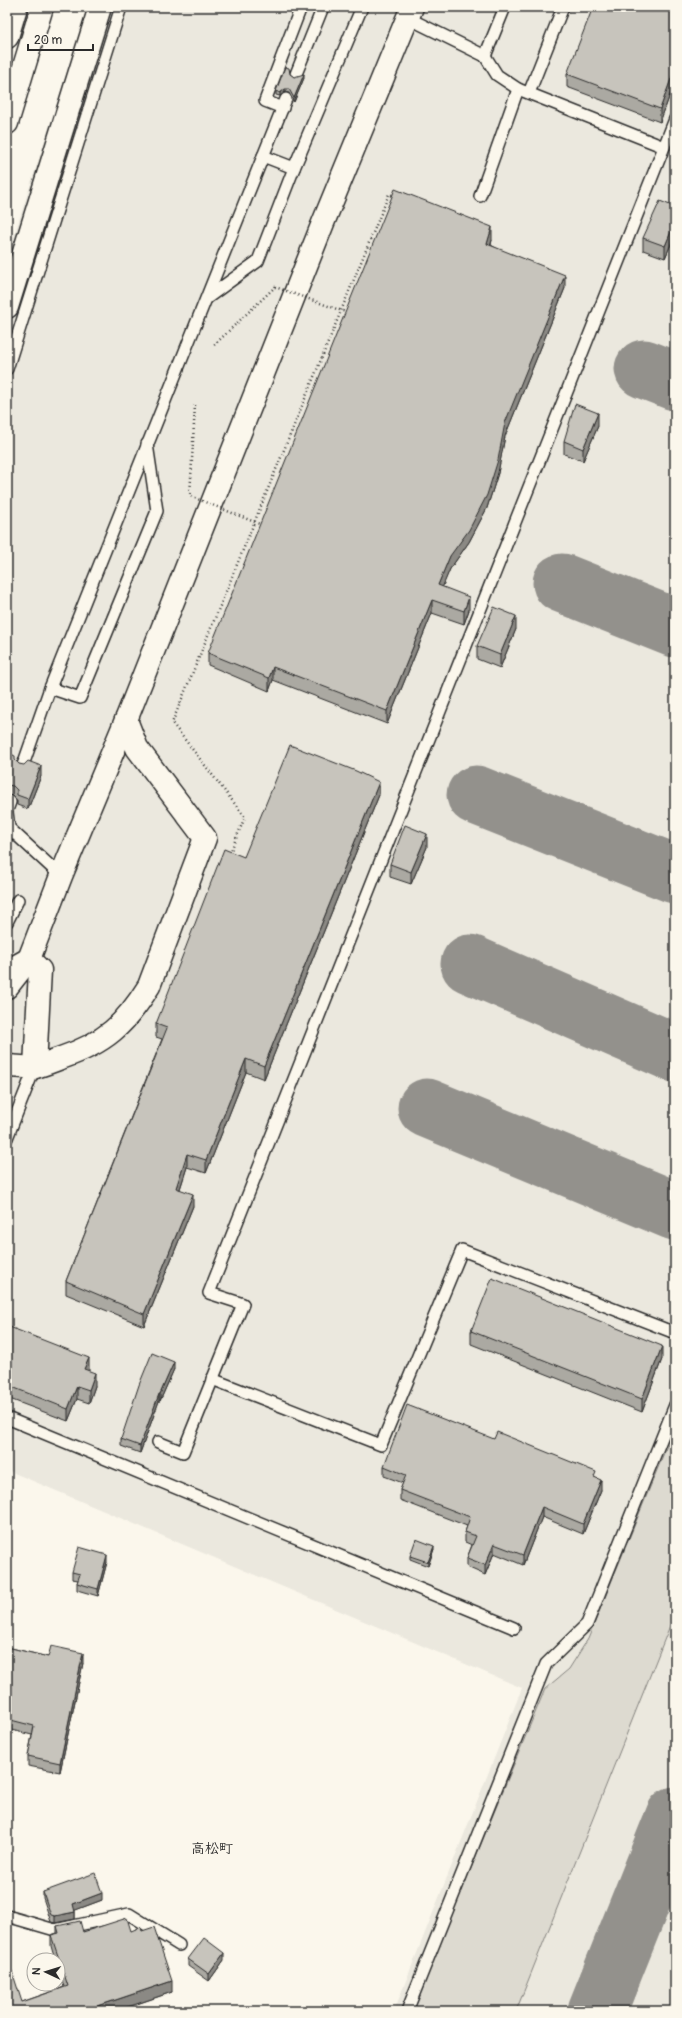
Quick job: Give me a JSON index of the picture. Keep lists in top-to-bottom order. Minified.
{"districts":["高松町"],"scale_bar":"20 m","north":"left"}
